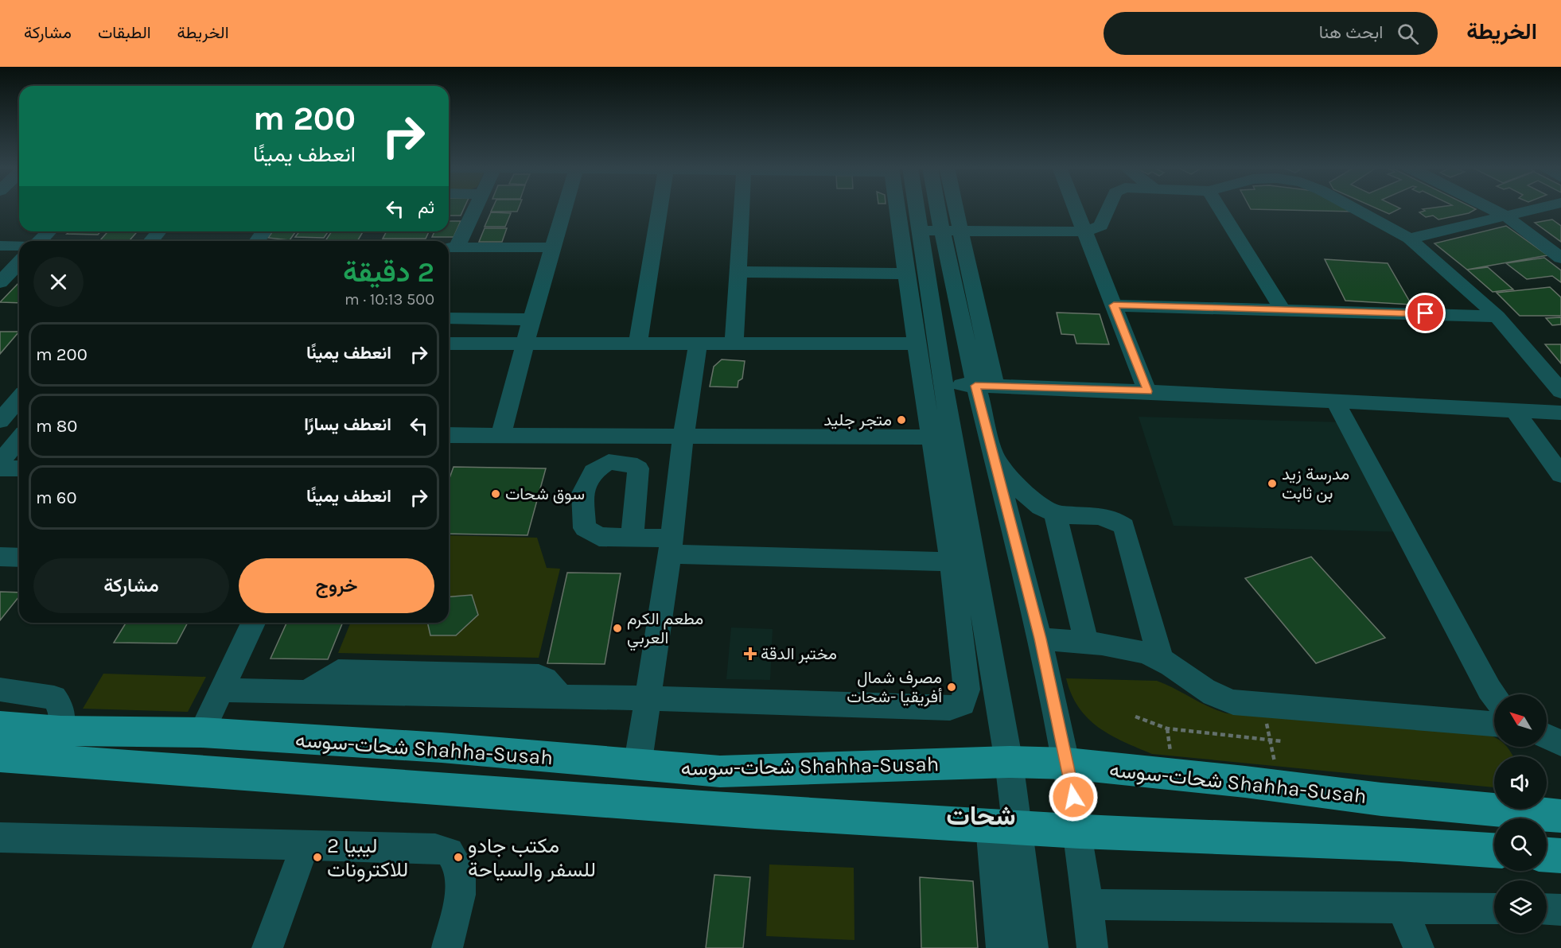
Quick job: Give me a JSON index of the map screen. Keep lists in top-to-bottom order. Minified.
{"streets":{"main road":["شحات-سوسه Shahha-Susah"]},"districts":["شحات"],"places":{"other":["متجر جليد","مدرسة زيد بن ثابت","سوق شحات","مطعم الكرم العربي","مصرف شمال أفريقيا -شحات","ليبيا 2 للاكترونات","مكتب جادو للسفر والسياحة"],"health":["مختبر الدقة"]},"north":"top left","page":{"header":"الخريطة","search":"ابحث هنا","nav":["الخريطة","الطبقات","مشاركة"],"turn":["200 m","انعطف يمينًا"],"then":"ثم","heading":["2 دقيقة","500 m · 10:13"],"list":[{"name":"انعطف يمينًا","value":"200 m"},{"name":"انعطف يسارًا","value":"80 m"},{"name":"انعطف يمينًا","value":"60 m"}],"buttons":["خروج","مشاركة"]}}
